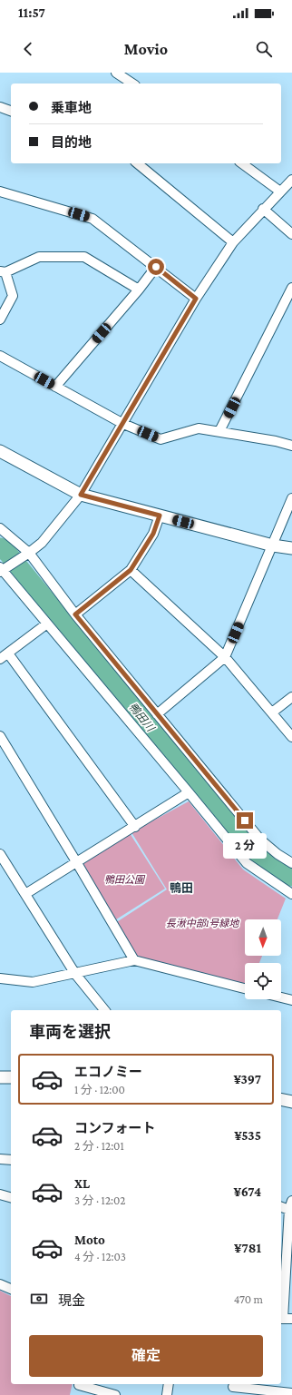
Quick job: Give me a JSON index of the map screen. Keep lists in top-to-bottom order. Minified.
{"districts":["鴨田"],"water":["鴨田川"],"parks":["鴨田公園","長湫中部1号緑地"],"north":"bottom","page":{"status":"11:57","header":"Movio","banner":["乗車地","目的地"],"bubble":"2 分","heading":"車両を選択","list":[{"name":"エコノミー","note":"1 分 · 12:00","value":"¥397"},{"name":"コンフォート","note":"2 分 · 12:01","value":"¥535"},{"name":"XL","note":"3 分 · 12:02","value":"¥674"},{"name":"Moto","note":"4 分 · 12:03","value":"¥781"}],"pay":["現金","470 m"],"buttons":"確定"}}
